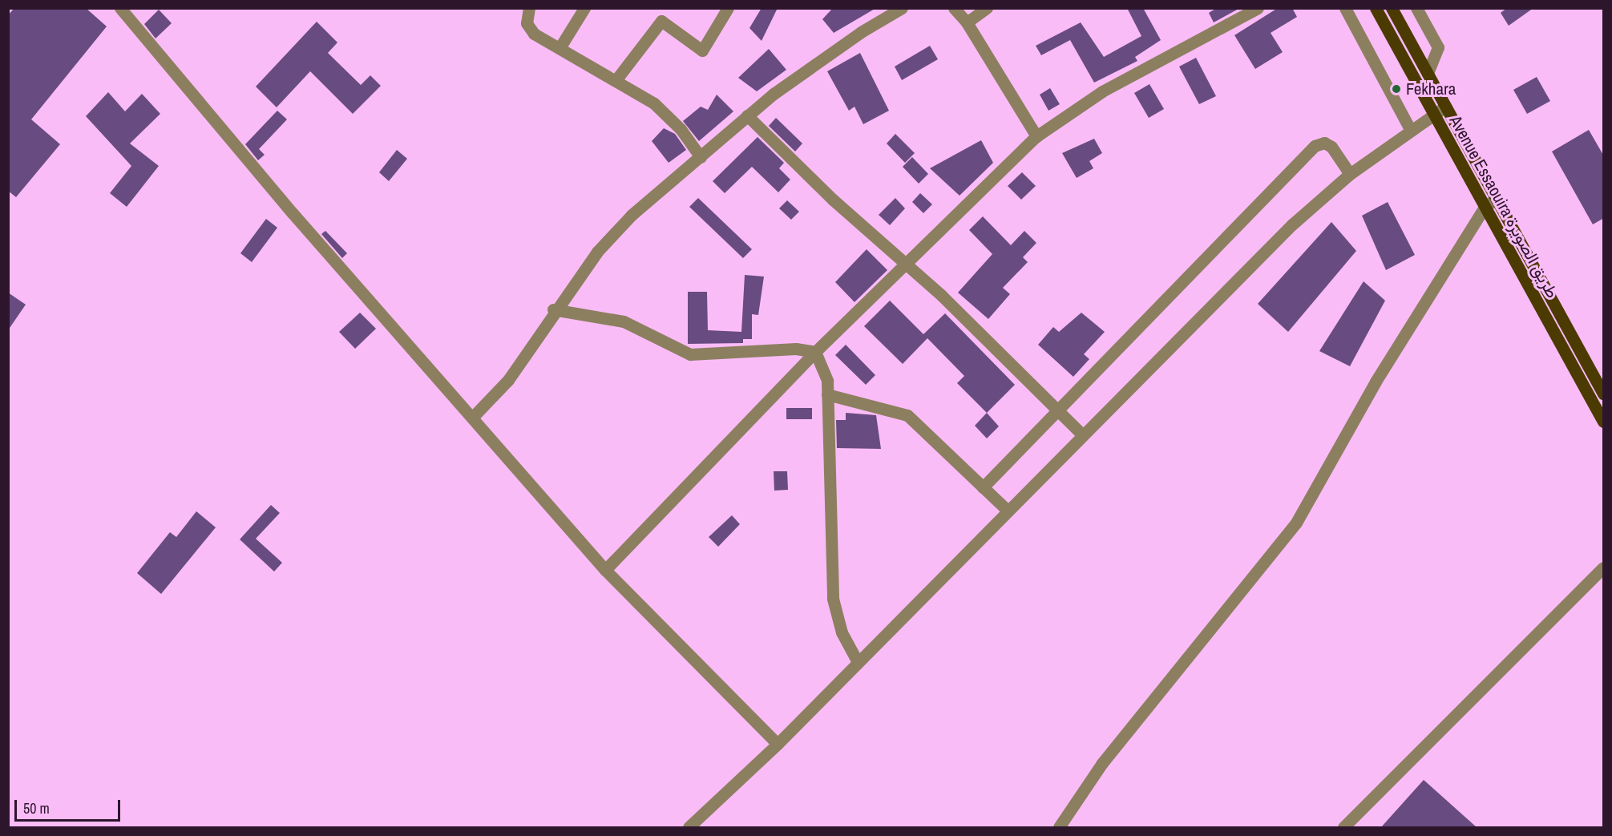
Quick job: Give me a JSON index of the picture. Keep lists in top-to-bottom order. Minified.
{"streets":{"main road":["Avenue Essaouira طريق الصويرة"]},"places":["Fekhara"],"scale_bar":"50 m"}
